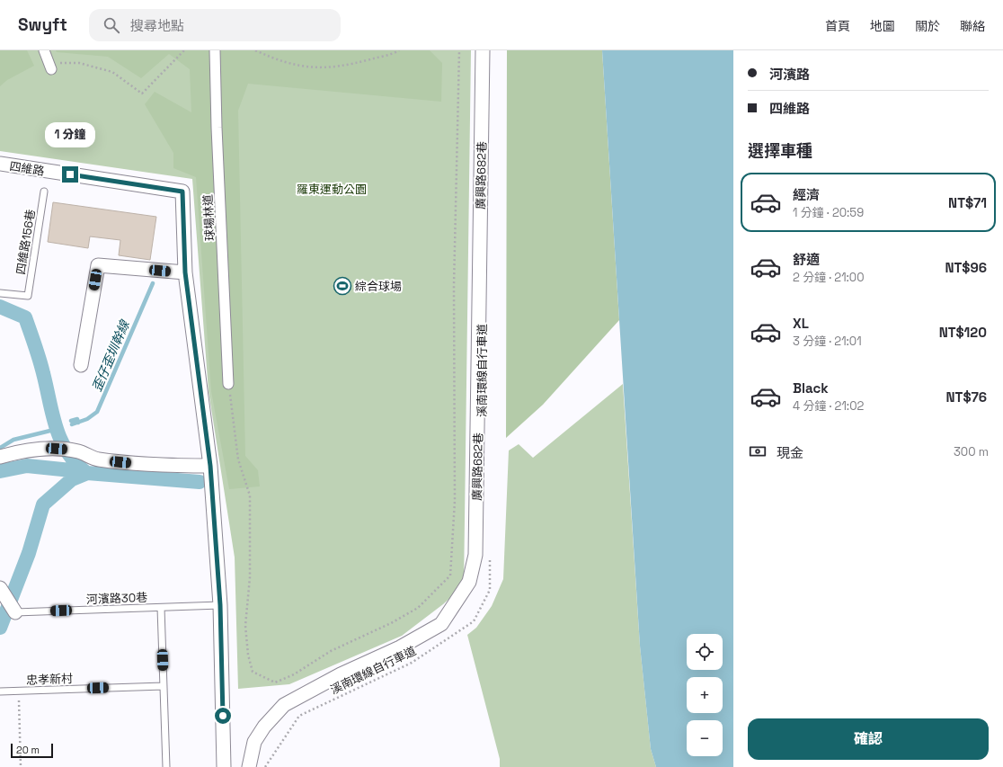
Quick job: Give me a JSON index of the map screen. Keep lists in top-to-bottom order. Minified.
{"streets":{"street":["四維路","廣興路682巷","球場林道"],"lane":["四維路156巷","河濱路30巷","忠孝新村"],"path":["溪南環線自行車道"]},"water":["歪仔歪圳幹線"],"parks":["羅東運動公園"],"places":{"sports":["綜合球場"]},"scale_bar":"20 m","page":{"header":"Swyft","search":"搜尋地點","nav":["首頁","地圖","關於","聯絡"],"banner":["河濱路","四維路"],"bubble":"1 分鐘","heading":"選擇車種","list":[{"name":"經濟","note":"1 分鐘 · 20:59","value":"NT$71"},{"name":"舒適","note":"2 分鐘 · 21:00","value":"NT$96"},{"name":"XL","note":"3 分鐘 · 21:01","value":"NT$120"},{"name":"Black","note":"4 分鐘 · 21:02","value":"NT$76"}],"pay":["現金","300 m"],"map_buttons":["+","−"],"buttons":"確認","scale":"20 m"}}
